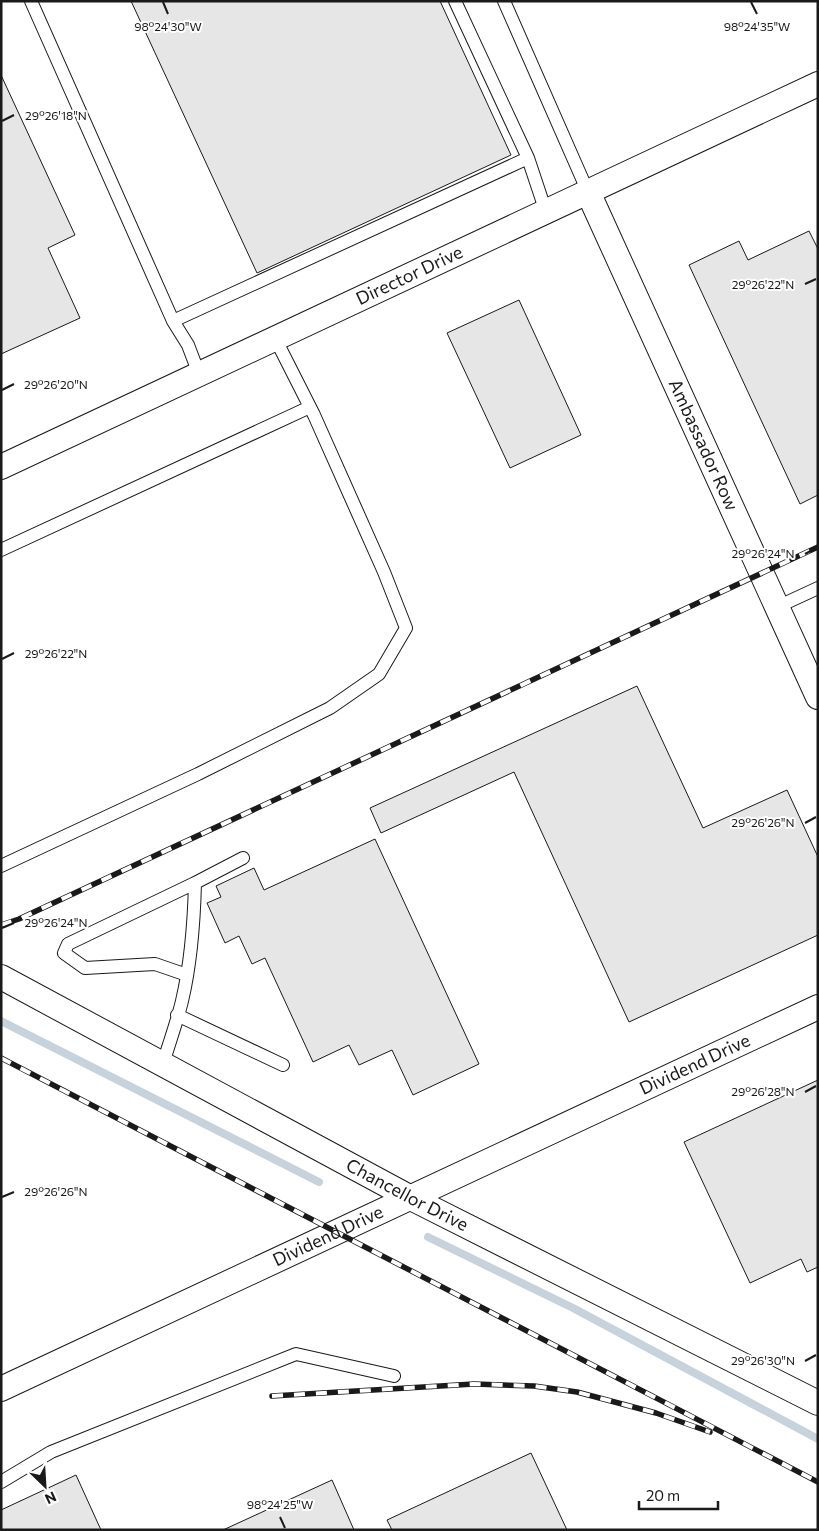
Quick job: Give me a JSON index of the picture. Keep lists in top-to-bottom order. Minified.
{"streets":{"street":["Director Drive","Ambassador Row","Dividend Drive","Chancellor Drive"]},"crossings":[["Director Drive","Ambassador Row"],["Dividend Drive","Chancellor Drive"]],"scale_bar":"20 m","north":"bottom right","coordinates":["98°24'30\"W","98°24'35\"W","29°26'18\"N","29°26'22\"N","29°26'20\"N","29°26'24\"N","29°26'26\"N","29°26'28\"N","29°26'30\"N","98°24'25\"W"]}
